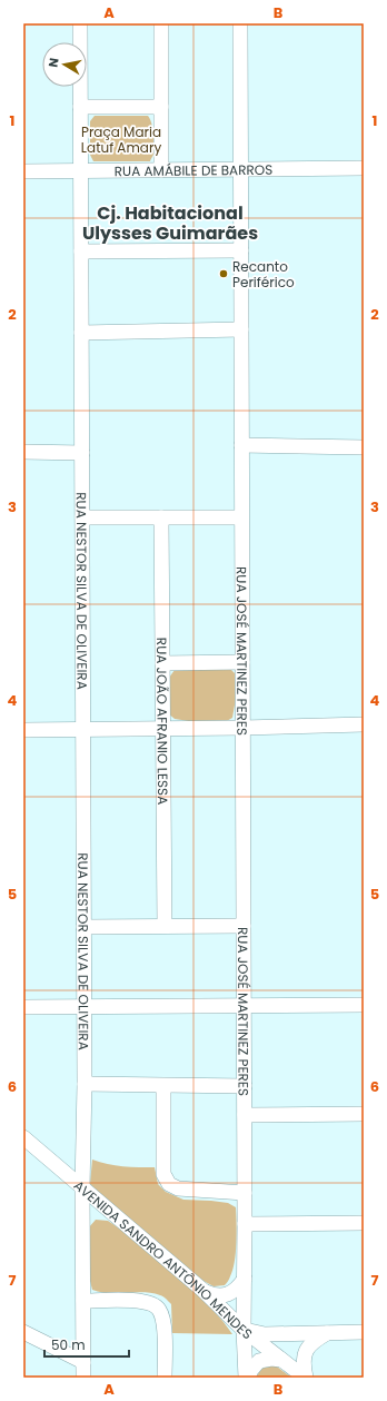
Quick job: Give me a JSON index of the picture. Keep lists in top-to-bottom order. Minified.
{"streets":{"street":["RUA AMÁBILE DE BARROS","RUA NESTOR SILVA DE OLIVEIRA","RUA JOSÉ MARTINEZ PERES","RUA JOÃO AFRANIO LESSA","AVENIDA SANDRO ANTÔNIO MENDES"]},"crossings":[["RUA AMÁBILE DE BARROS","RUA NESTOR SILVA DE OLIVEIRA"],["RUA AMÁBILE DE BARROS","RUA JOSÉ MARTINEZ PERES"],["RUA NESTOR SILVA DE OLIVEIRA","AVENIDA SANDRO ANTÔNIO MENDES"],["RUA JOSÉ MARTINEZ PERES","AVENIDA SANDRO ANTÔNIO MENDES"]],"districts":["Cj. Habitacional Ulysses Guimarães"],"parks":["Praça Maria Latuf Amary"],"places":["Recanto Periférico"],"scale_bar":"50 m","north":"left","grid":{"columns":["A","B"],"rows":["1","2","3","4","5","6","7"]}}
